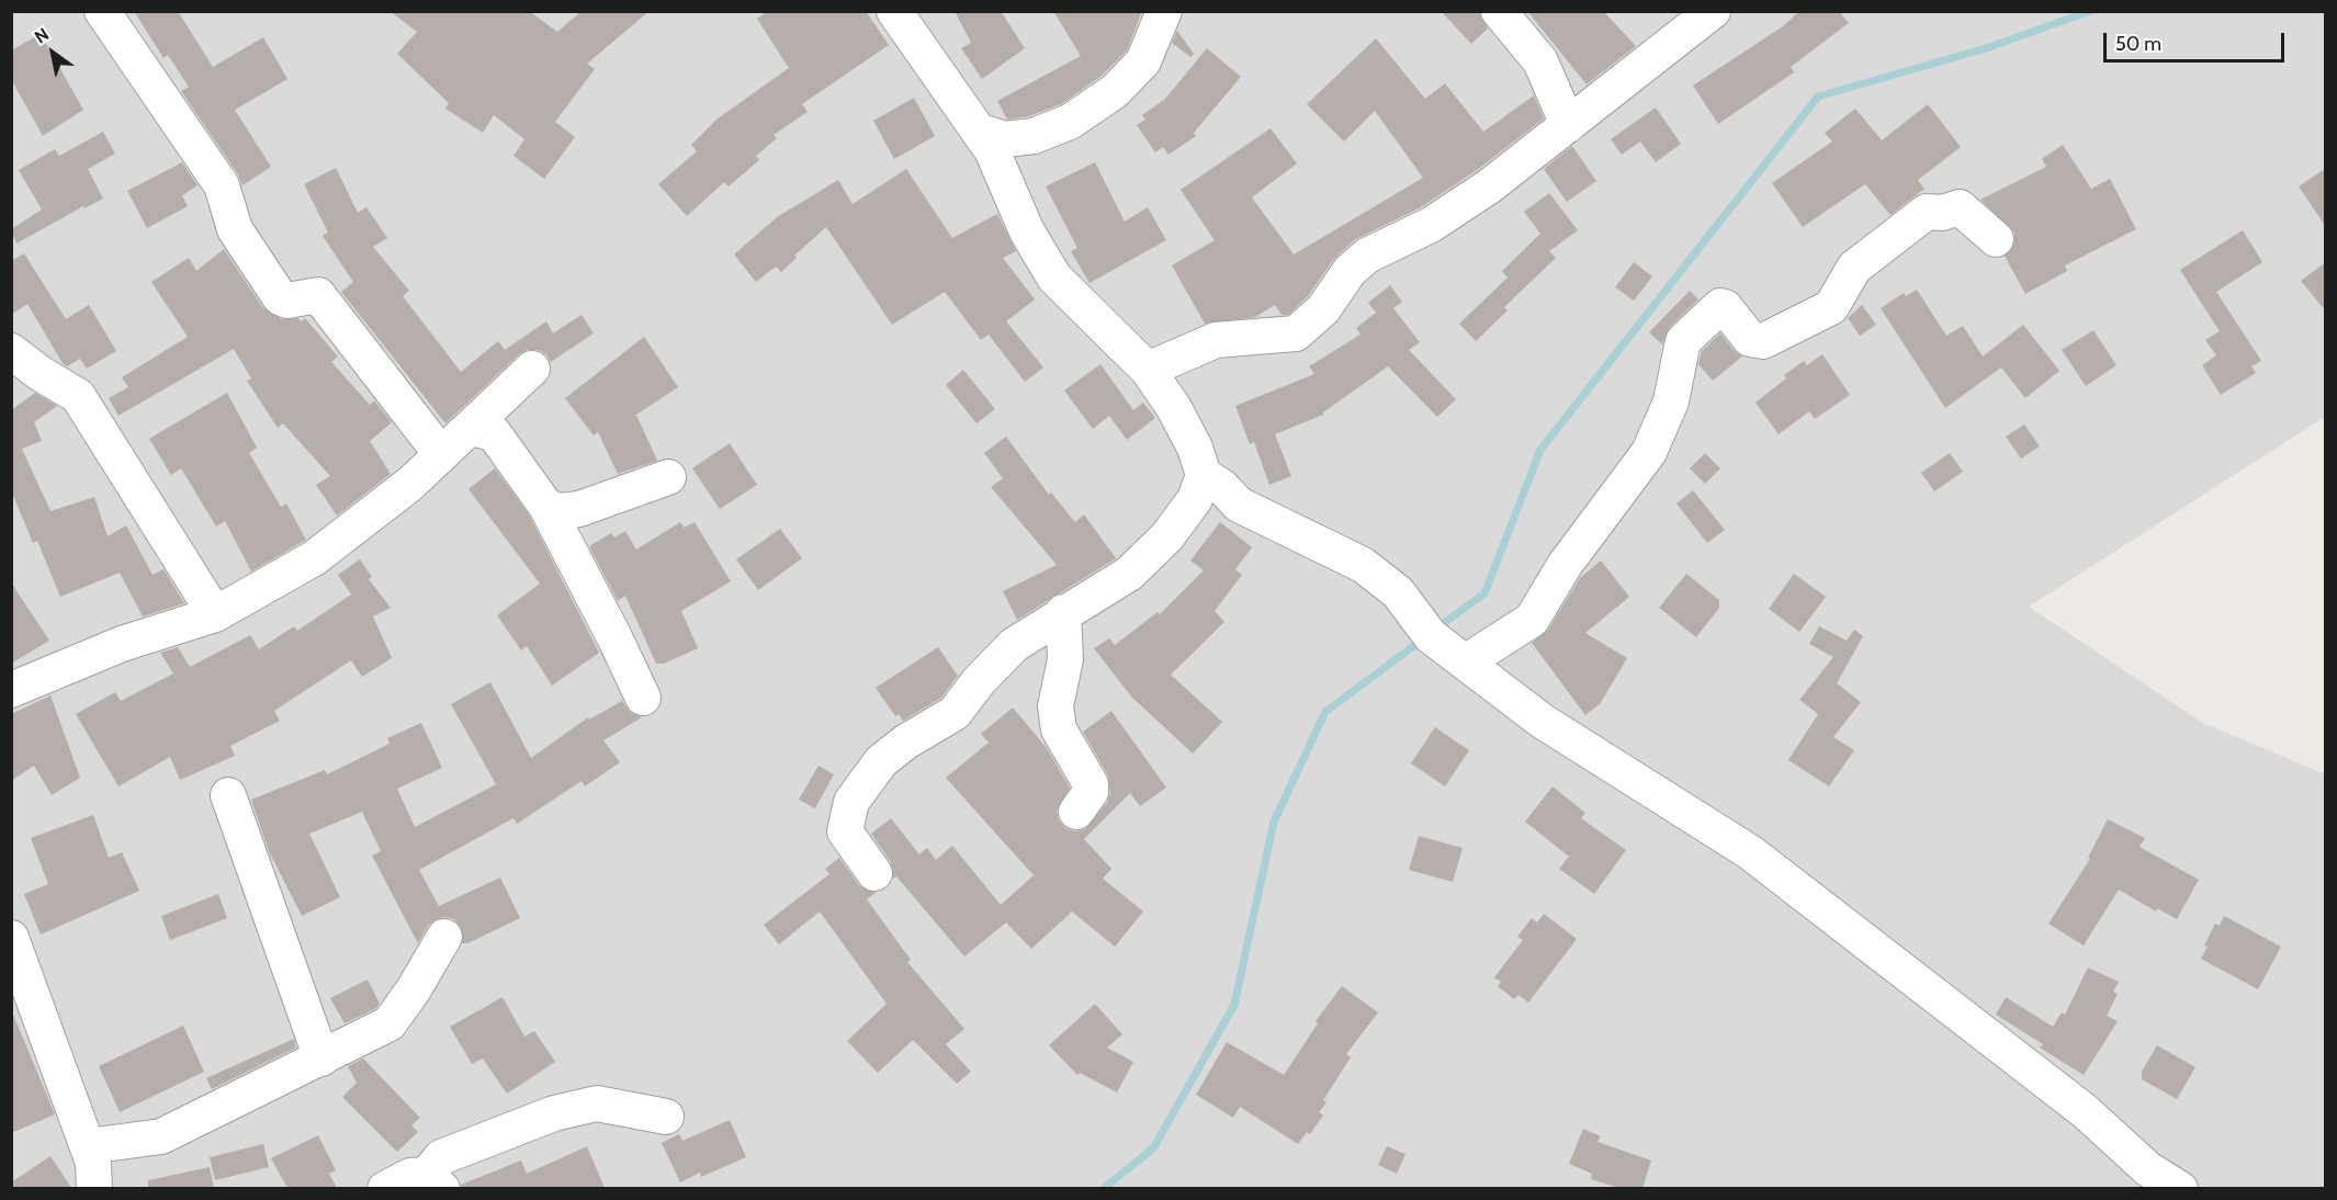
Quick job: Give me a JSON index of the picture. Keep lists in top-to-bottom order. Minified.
{"scale_bar":"50 m","north":"top left"}
